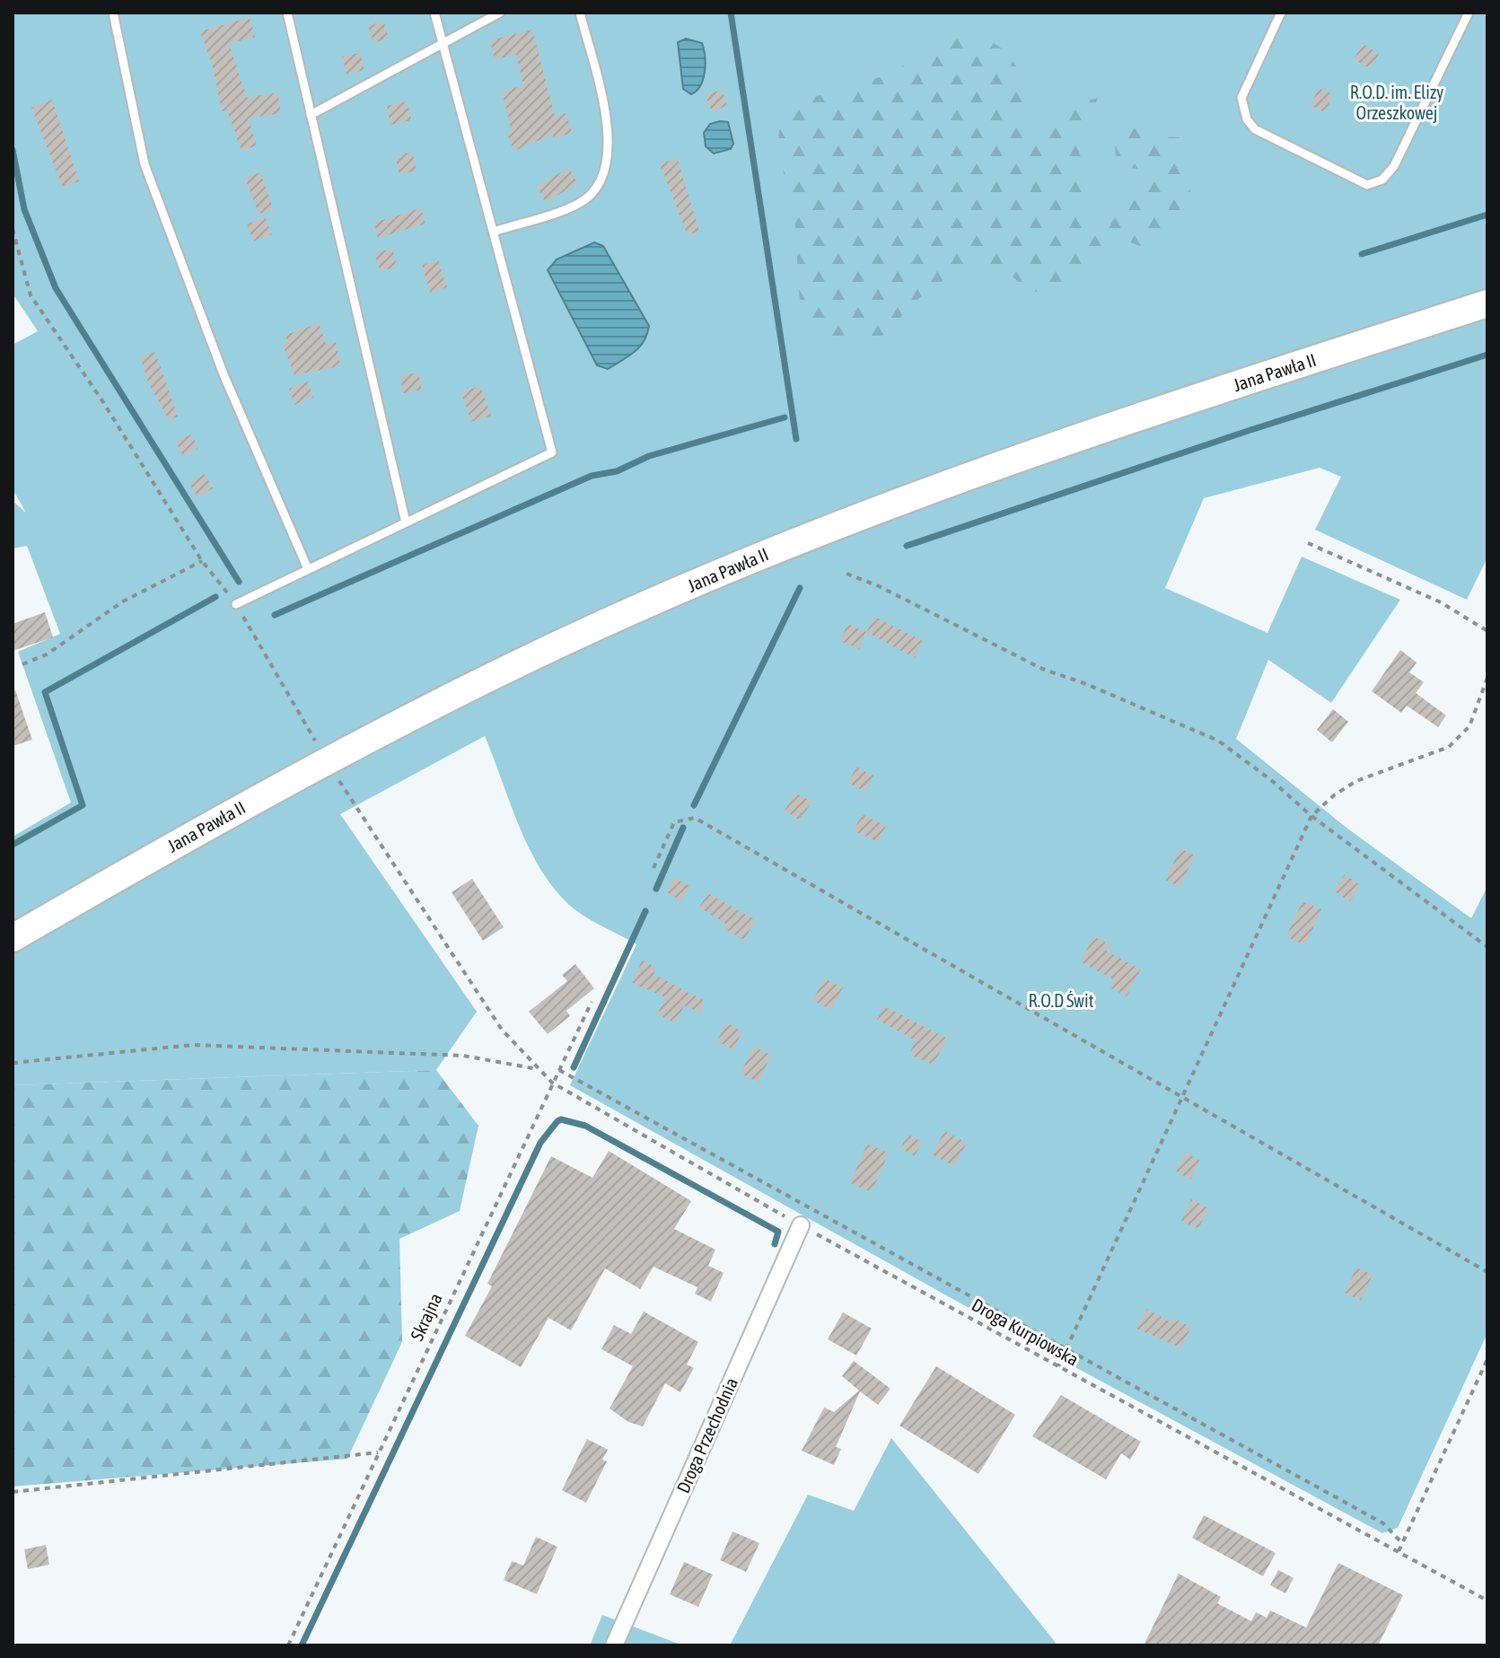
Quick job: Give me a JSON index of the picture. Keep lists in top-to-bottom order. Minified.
{"streets":{"main road":["Jana Pawła II"],"street":["Droga Przechodnia"],"path":["Skrajna","Droga Kurpiowska"]},"crossings":[["Skrajna","Droga Kurpiowska"],["Droga Kurpiowska","Droga Przechodnia"]],"parks":["R.O.D. im. Elizy Orzeszkowej","R.O.D Świt"]}
